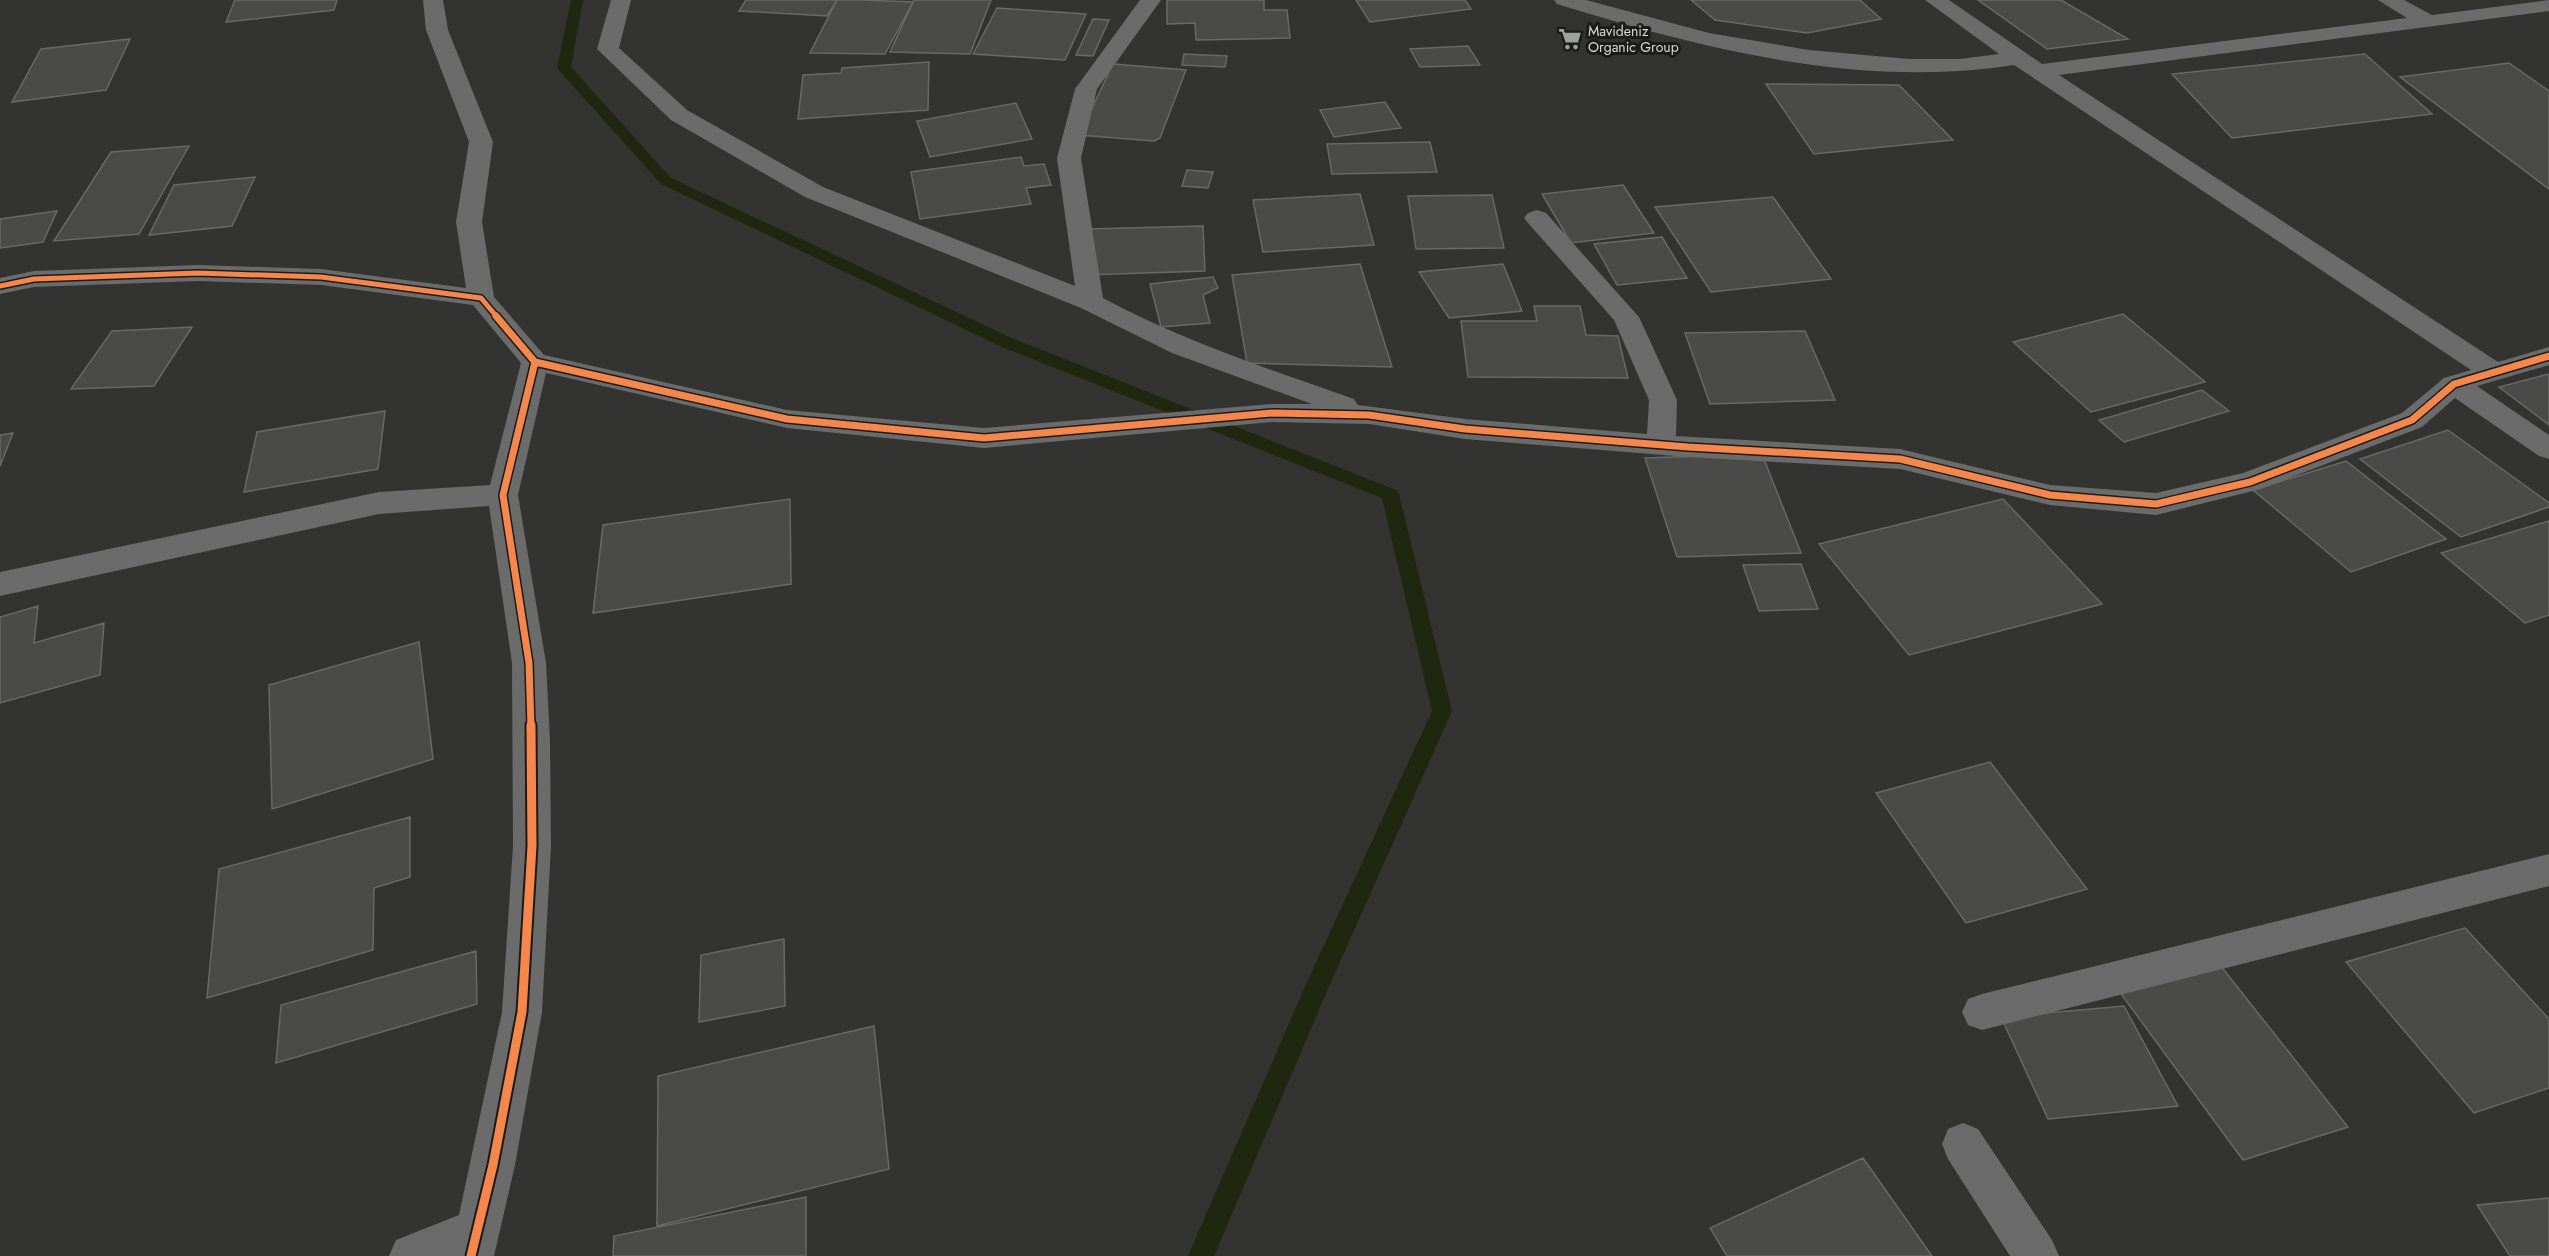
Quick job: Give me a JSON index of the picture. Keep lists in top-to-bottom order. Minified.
{"places":{"supermarket":["Mavideniz Organic Group"]}}
